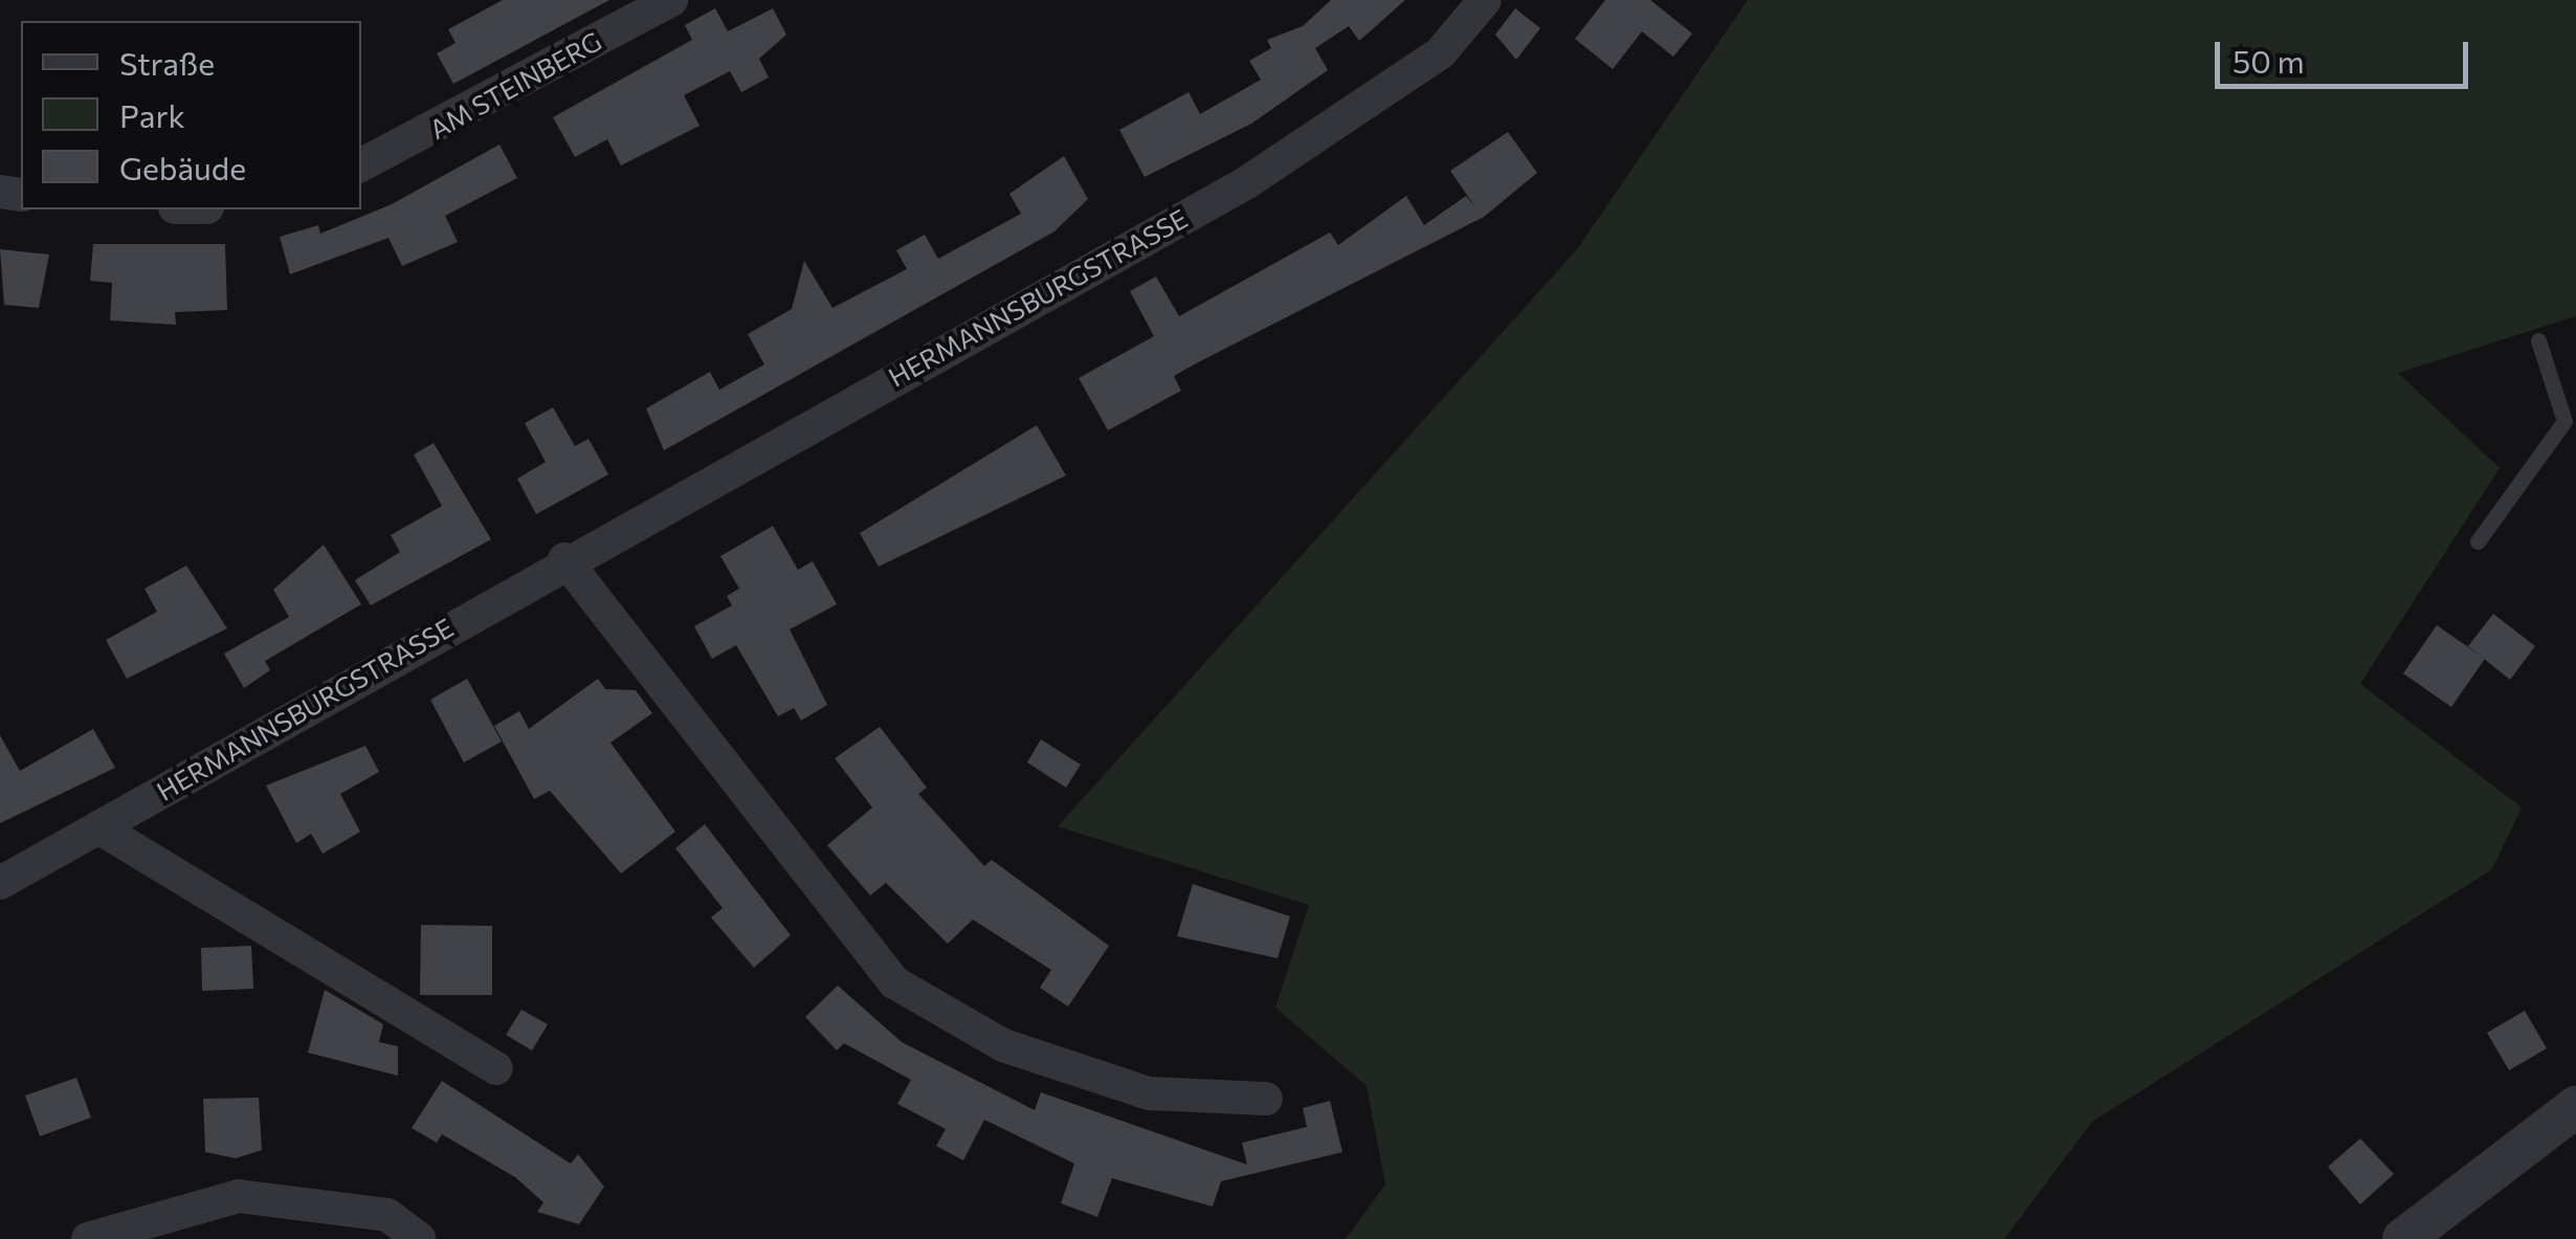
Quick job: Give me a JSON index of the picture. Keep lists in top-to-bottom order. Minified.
{"streets":{"street":["AM STEINBERG","HERMANNSBURGSTRASSE"]},"legend":["Straße","Park","Gebäude"],"scale_bar":"50 m"}
